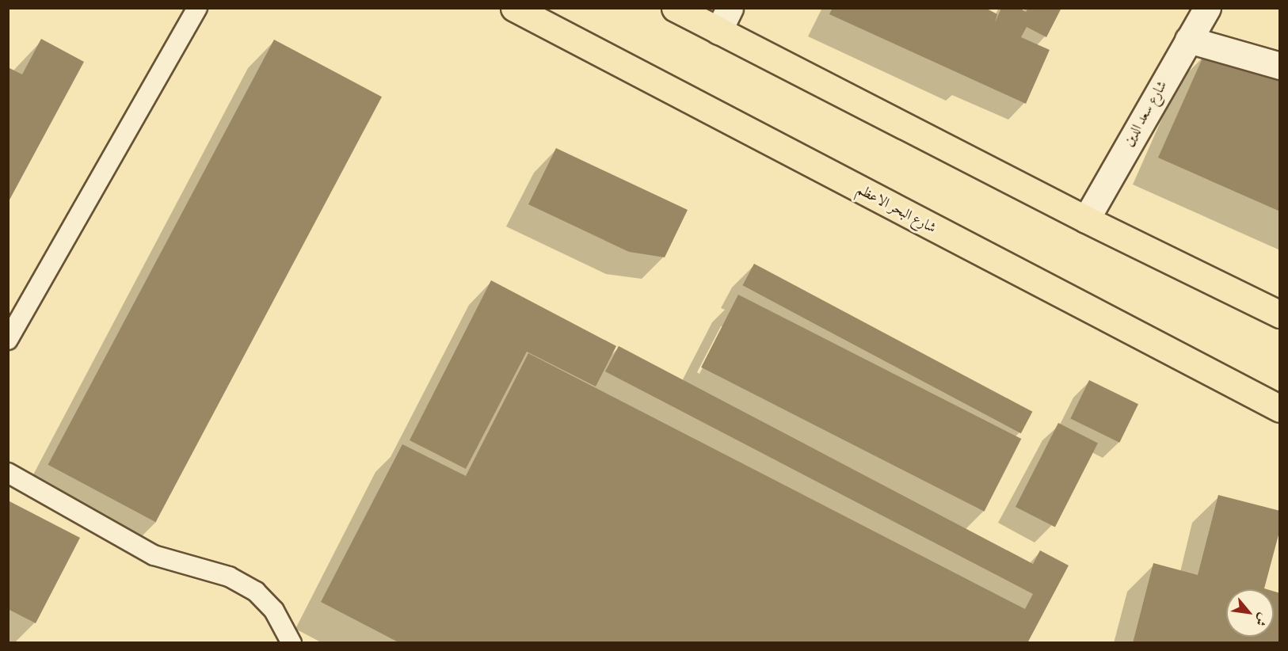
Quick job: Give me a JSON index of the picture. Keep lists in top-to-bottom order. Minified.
{"streets":{"main road":["شارع البحر الاعظم"],"street":["شارع سعد الدين"]},"north":"bottom right"}
